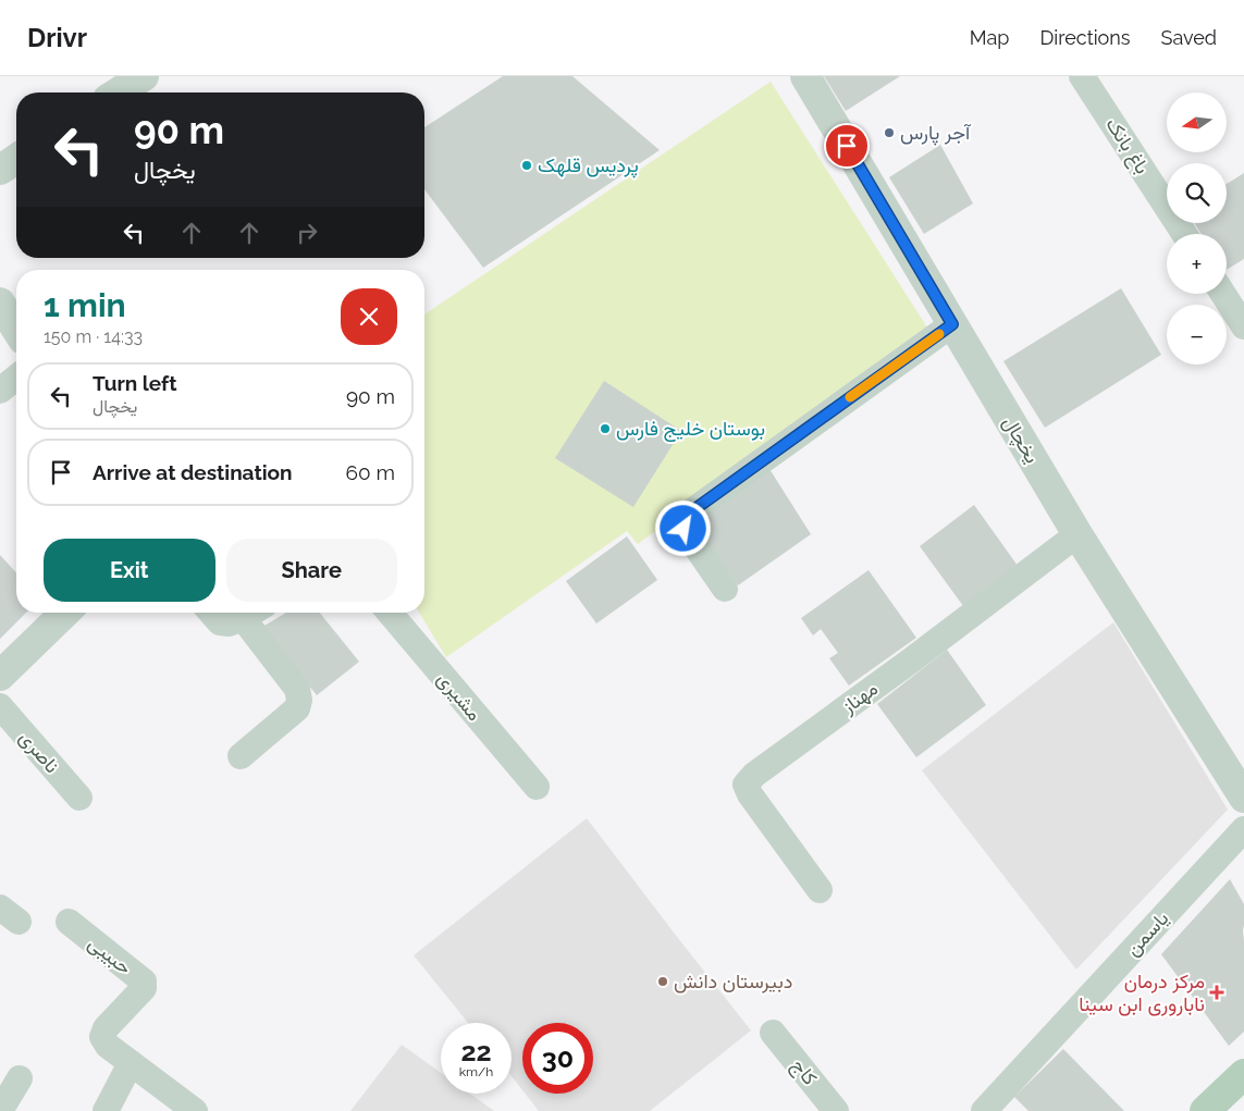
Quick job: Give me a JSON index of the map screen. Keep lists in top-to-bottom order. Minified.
{"streets":{"street":["باغ بانک","یخچال","مشیری","مهناز","ناصری","یاسمن","حبیبی","کاج"]},"crossings":[["یخچال","مهناز"]],"places":{"other":["آجر پارس","پردیس قلهک","بوستان خلیج فارس","دبیرستان دانش"],"health":["مرکز درمان ناباروری ابن سینا"]},"north":"left","page":{"header":"Drivr","nav":["Map","Directions","Saved"],"map_buttons":["+","−"],"turn":["90 m","یخچال"],"heading":["1 min","150 m · 14:33"],"list":[{"name":"Turn left","note":"یخچال","value":"90 m"},{"name":"Arrive at destination","value":"60 m"}],"buttons":["Exit","Share"],"speed":"22 km/h","limit":"30"}}
